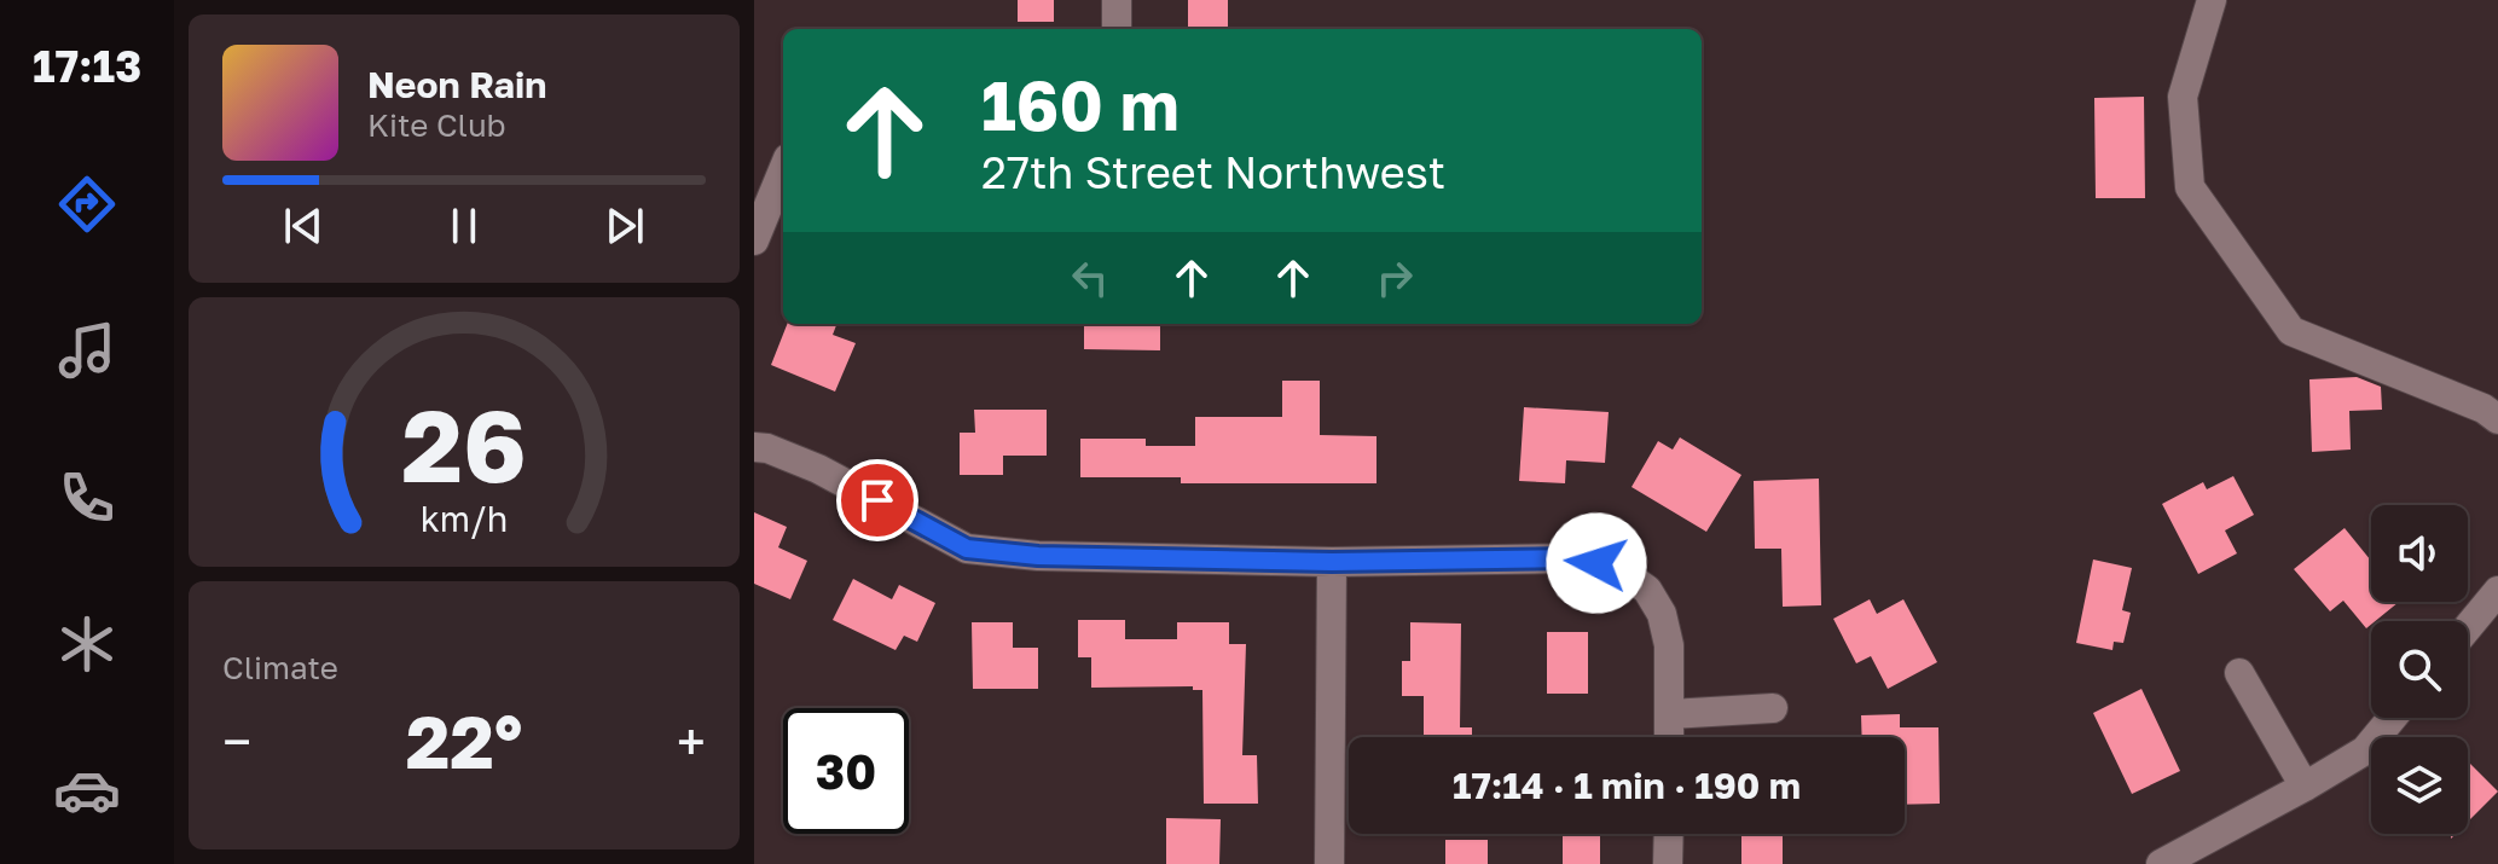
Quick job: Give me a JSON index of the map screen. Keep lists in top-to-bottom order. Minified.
{"page":{"tabs":"17:13","turn":["160 m","27th Street Northwest"],"song":["Neon Rain","Kite Club"],"tile":"Climate","heat":["−","22°","+"],"limit":"30","trip":"17:14 · 1 min · 190 m","gauge":["26","km/h"]}}
